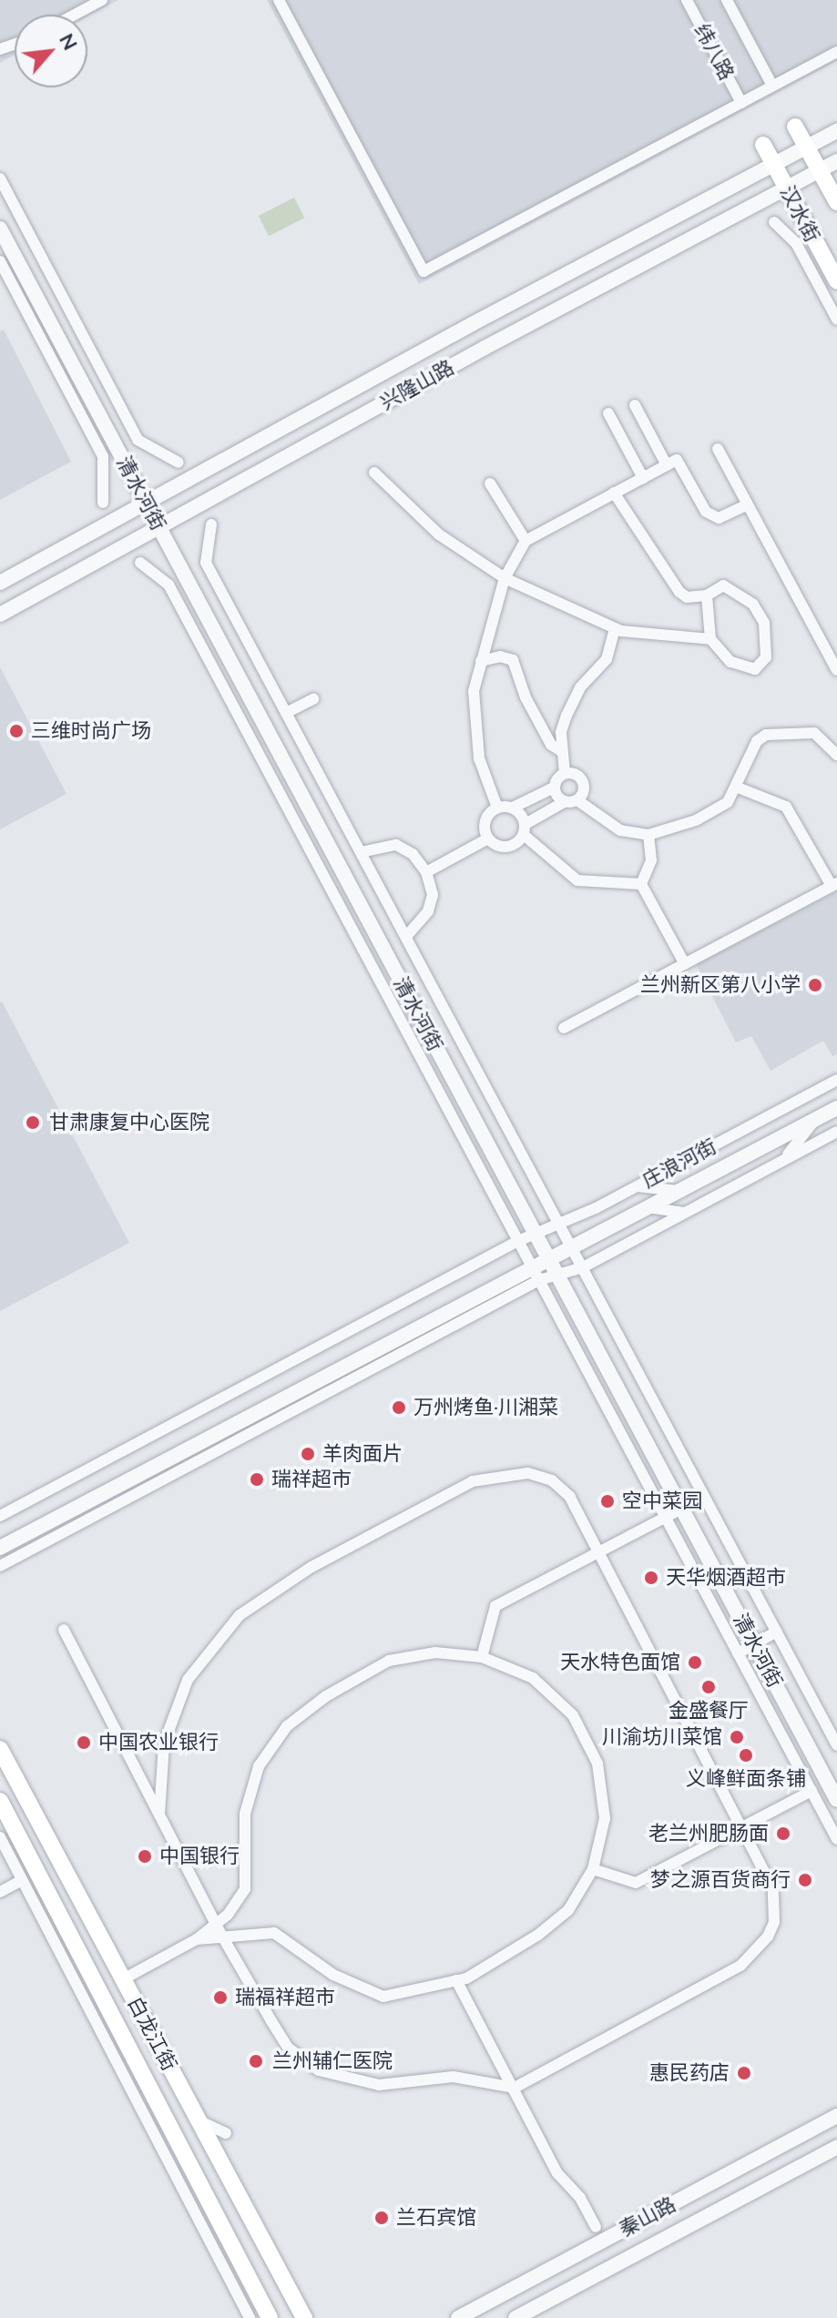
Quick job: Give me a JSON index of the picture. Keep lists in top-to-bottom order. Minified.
{"streets":{"main road":["汉水街","白龙江街"],"street":["纬八路","兴隆山路","清水河街","庄浪河街","秦山路"]},"crossings":[["汉水街","兴隆山路"],["兴隆山路","清水河街"],["清水河街","庄浪河街"]],"places":["三维时尚广场","兰州新区第八小学","甘肃康复中心医院","万州烤鱼·川湘菜","羊肉面片","瑞祥超市","空中菜园","天华烟酒超市","天水特色面馆","金盛餐厅","川渝坊川菜馆","中国农业银行","义峰鲜面条铺","老兰州肥肠面","中国银行","梦之源百货商行","瑞福祥超市","兰州辅仁医院","惠民药店","兰石宾馆"],"north":"top right"}
